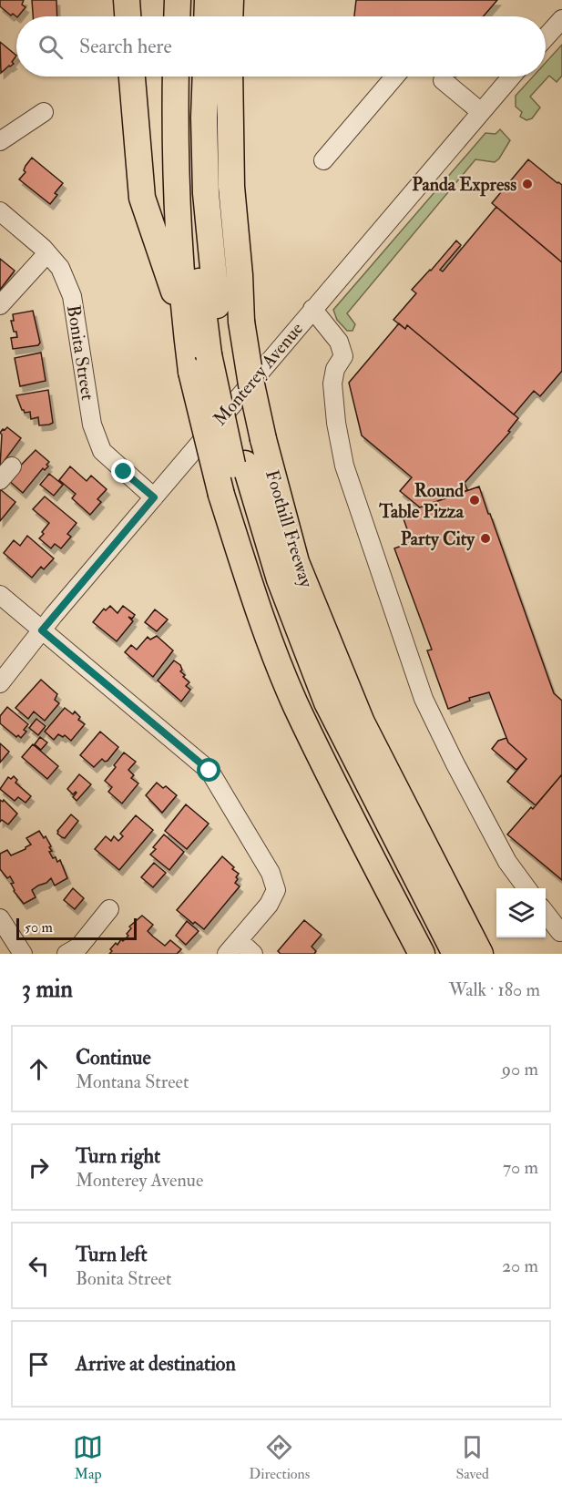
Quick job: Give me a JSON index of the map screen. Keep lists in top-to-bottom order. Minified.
{"streets":{"highway":["Foothill Freeway"],"street":["Bonita Street","Monterey Avenue"]},"crossings":[["Bonita Street","Monterey Avenue"]],"places":["Panda Express","Round Table Pizza","Party City"],"scale_bar":"50 m","page":{"search":"Search here","scale":"50 m","heading":["3 min","Walk · 180 m"],"list":[["Continue","Montana Street","90 m"],["Turn right","Monterey Avenue","70 m"],["Turn left","Bonita Street","20 m"],"Arrive at destination"],"nav":["Map","Directions","Saved"]}}
